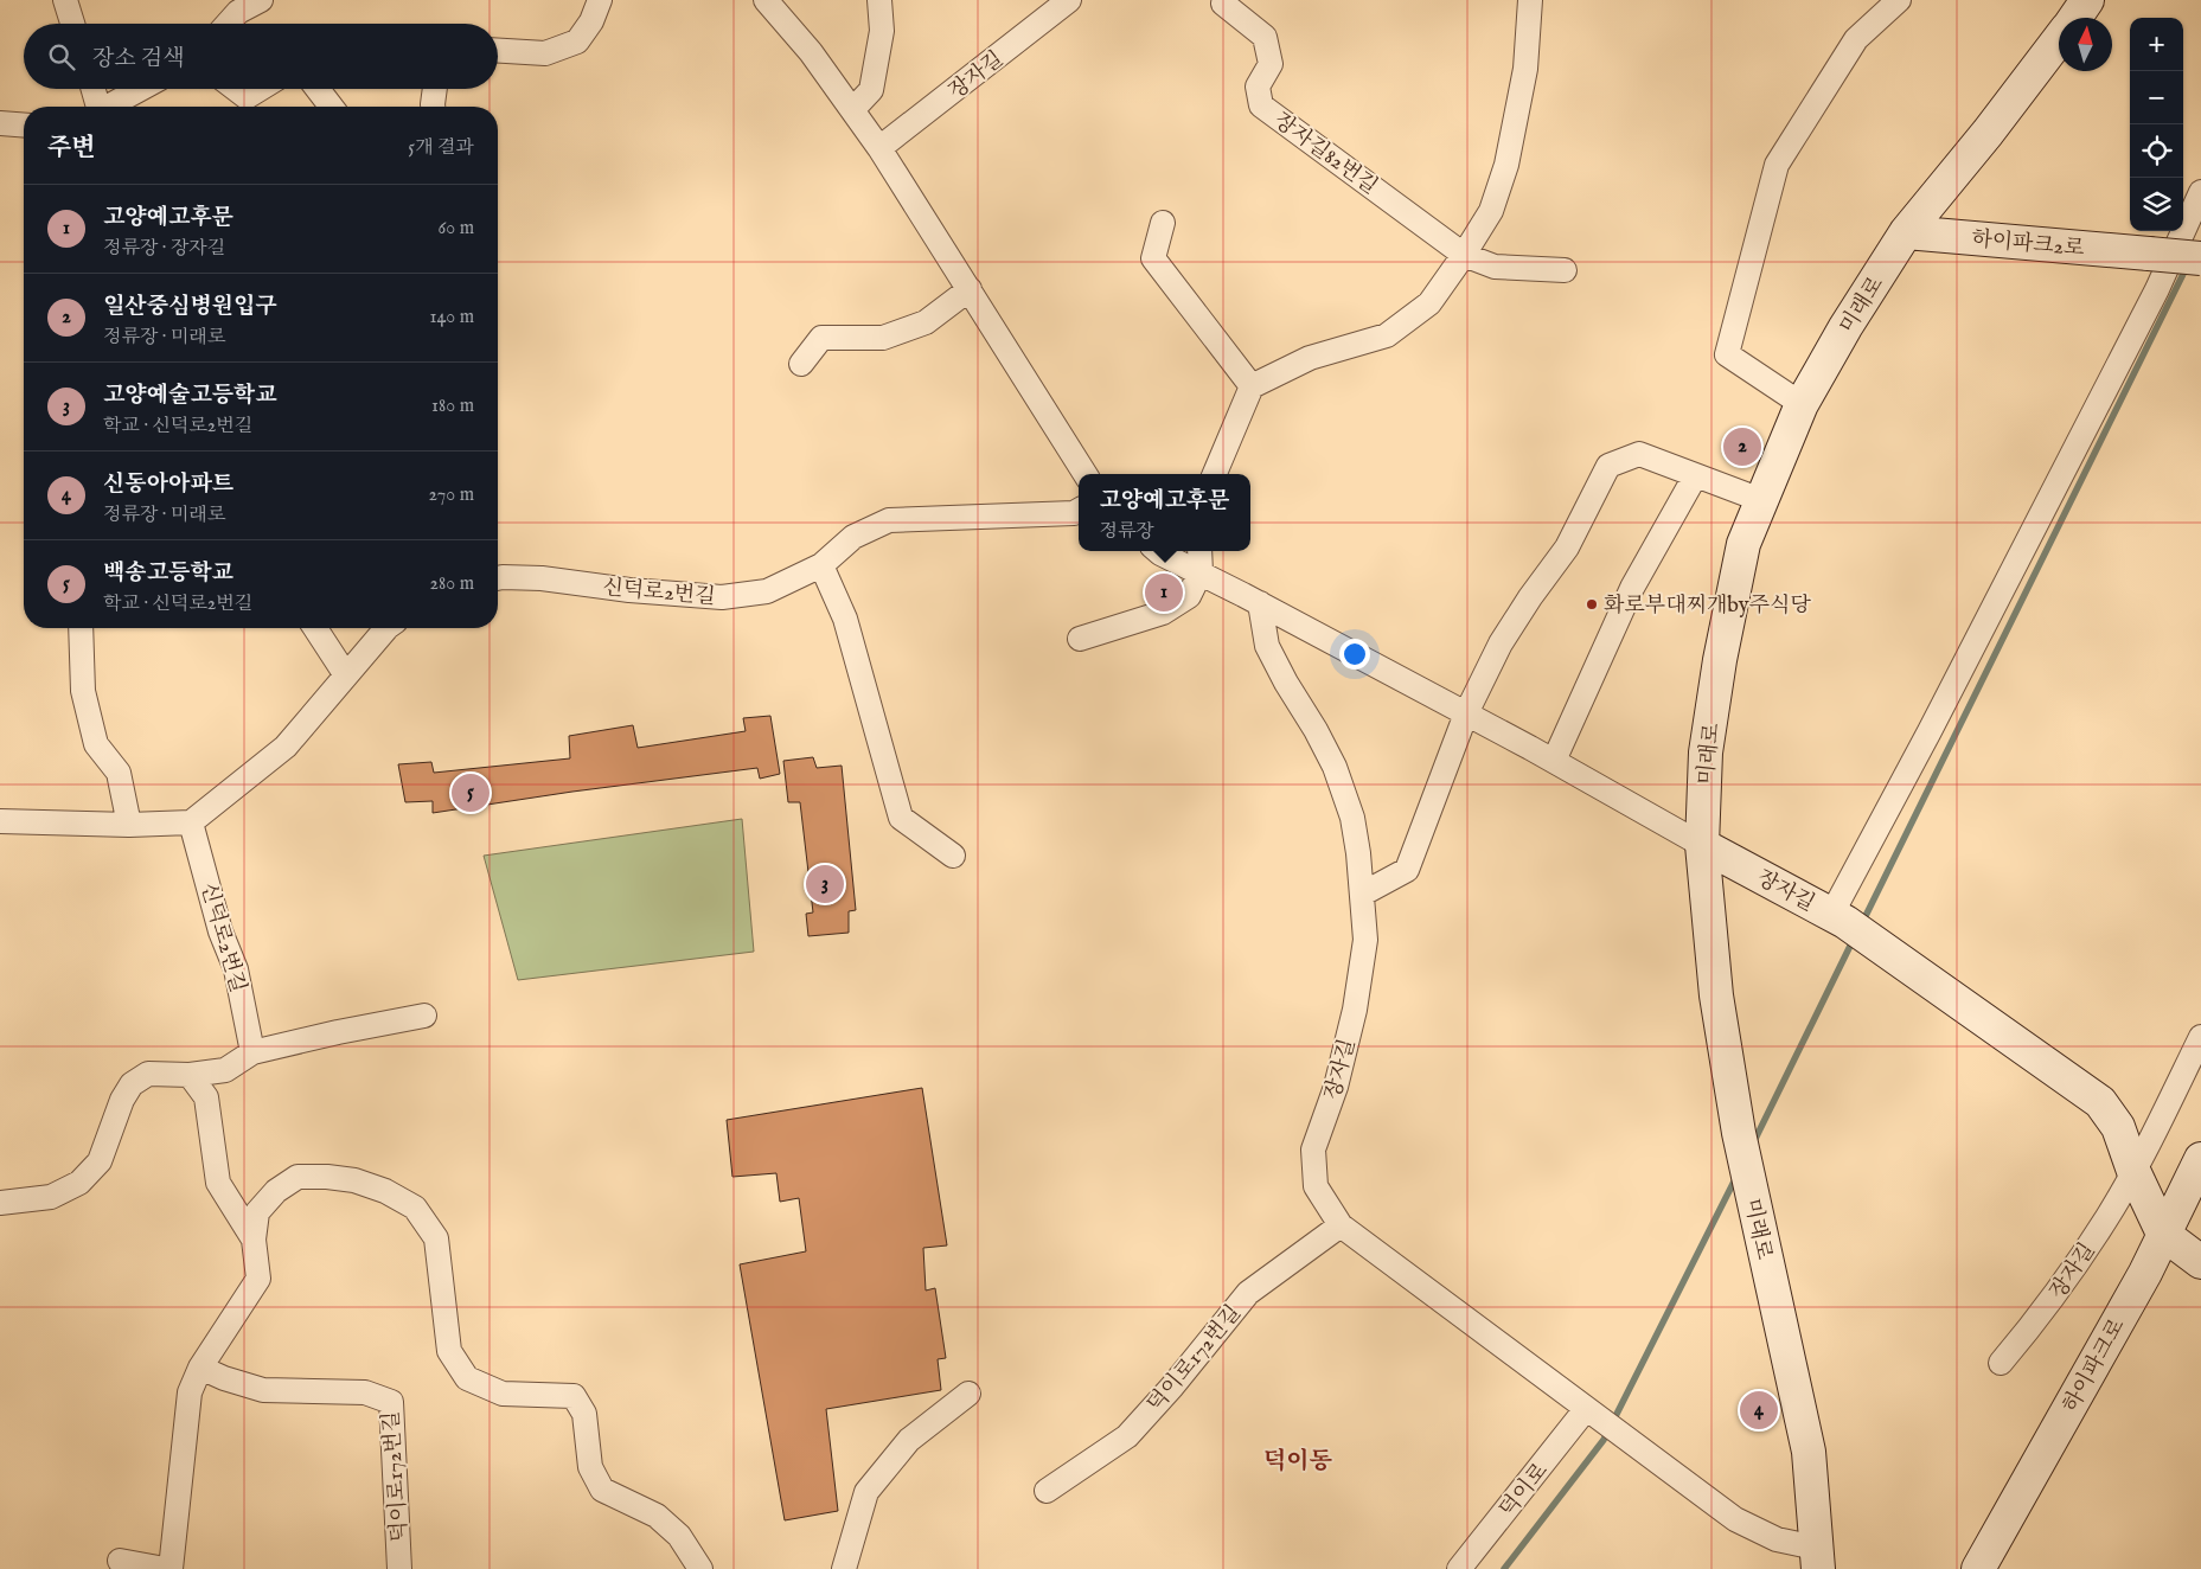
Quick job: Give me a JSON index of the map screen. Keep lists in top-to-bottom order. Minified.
{"streets":{"street":["장자길","장자길82번길","하이파크2로","미래로","신덕로2번길","덕이로172번길","하이파크로","덕이로"]},"crossings":[["장자길","미래로"],["장자길","덕이로172번길"],["장자길","덕이로"],["하이파크2로","미래로"]],"districts":["덕이동"],"places":["화로부대찌개by주식당"],"north":"top","page":{"map_buttons":["+","−"],"search":"장소 검색","heading":["주변","5개 결과"],"list":[{"mark":"1","name":"고양예고후문","note":"정류장 · 장자길","value":"60 m"},{"mark":"2","name":"일산중심병원입구","note":"정류장 · 미래로","value":"140 m"},{"mark":"3","name":"고양예술고등학교","note":"학교 · 신덕로2번길","value":"180 m"},{"mark":"4","name":"신동아아파트","note":"정류장 · 미래로","value":"270 m"},{"mark":"5","name":"백송고등학교","note":"학교 · 신덕로2번길","value":"280 m"}],"pins":["2","1","5","3","4"],"popup":["고양예고후문","정류장"]}}
